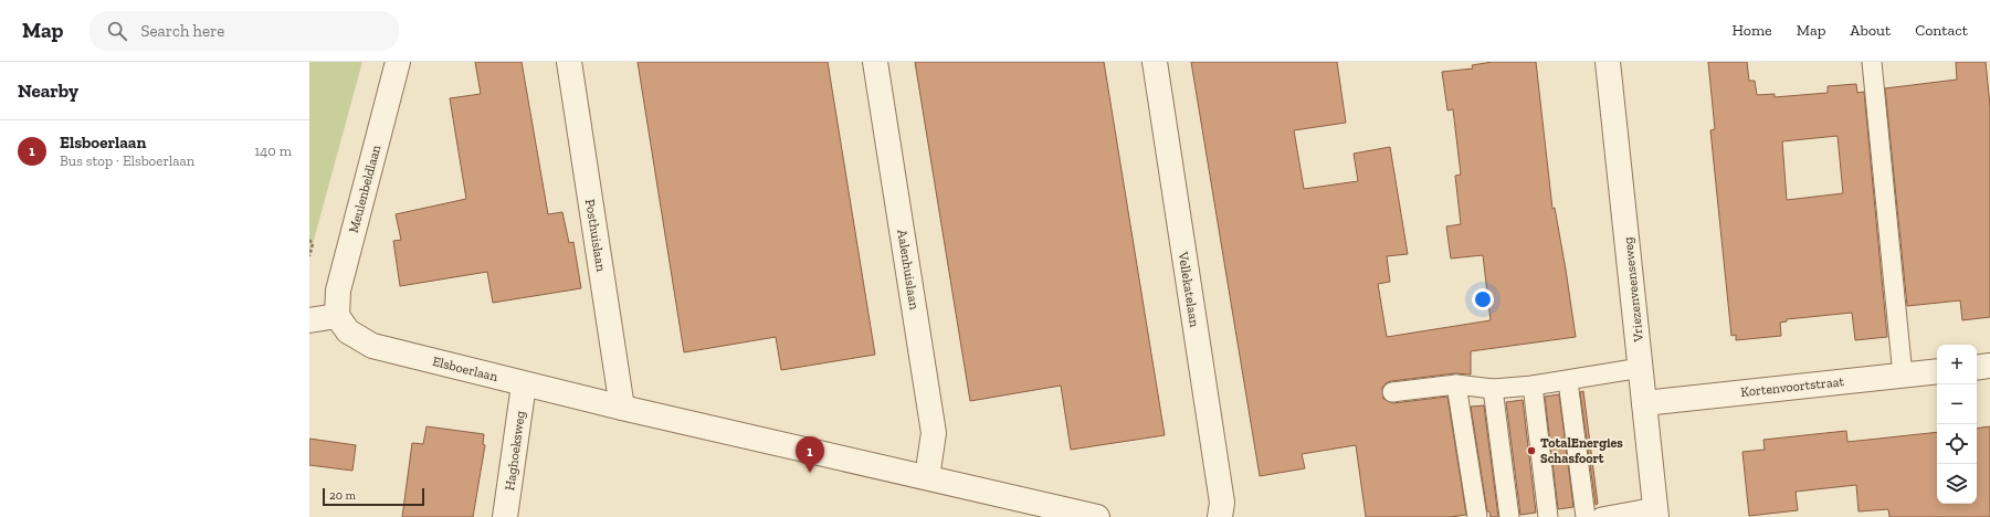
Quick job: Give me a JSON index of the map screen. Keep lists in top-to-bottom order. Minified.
{"streets":{"street":["Meulenbeldlaan","Posthuislaan","Aalenhuislaan","Vellekatelaan","Vriezenveenseweg","Elsboerlaan","Kortenvoortstraat","Haghoeksweg"]},"crossings":[["Meulenbeldlaan","Elsboerlaan"],["Posthuislaan","Elsboerlaan"],["Aalenhuislaan","Elsboerlaan"],["Vriezenveenseweg","Kortenvoortstraat"],["Elsboerlaan","Haghoeksweg"]],"places":["TotalEnergies Schasfoort"],"scale_bar":"20 m","page":{"header":"Map","search":"Search here","nav":["Home","Map","About","Contact"],"heading":"Nearby","list":[{"mark":"1","name":"Elsboerlaan","note":"Bus stop · Elsboerlaan","value":"140 m"}],"map_buttons":["+","−"],"pins":"1","scale":"20 m"}}
